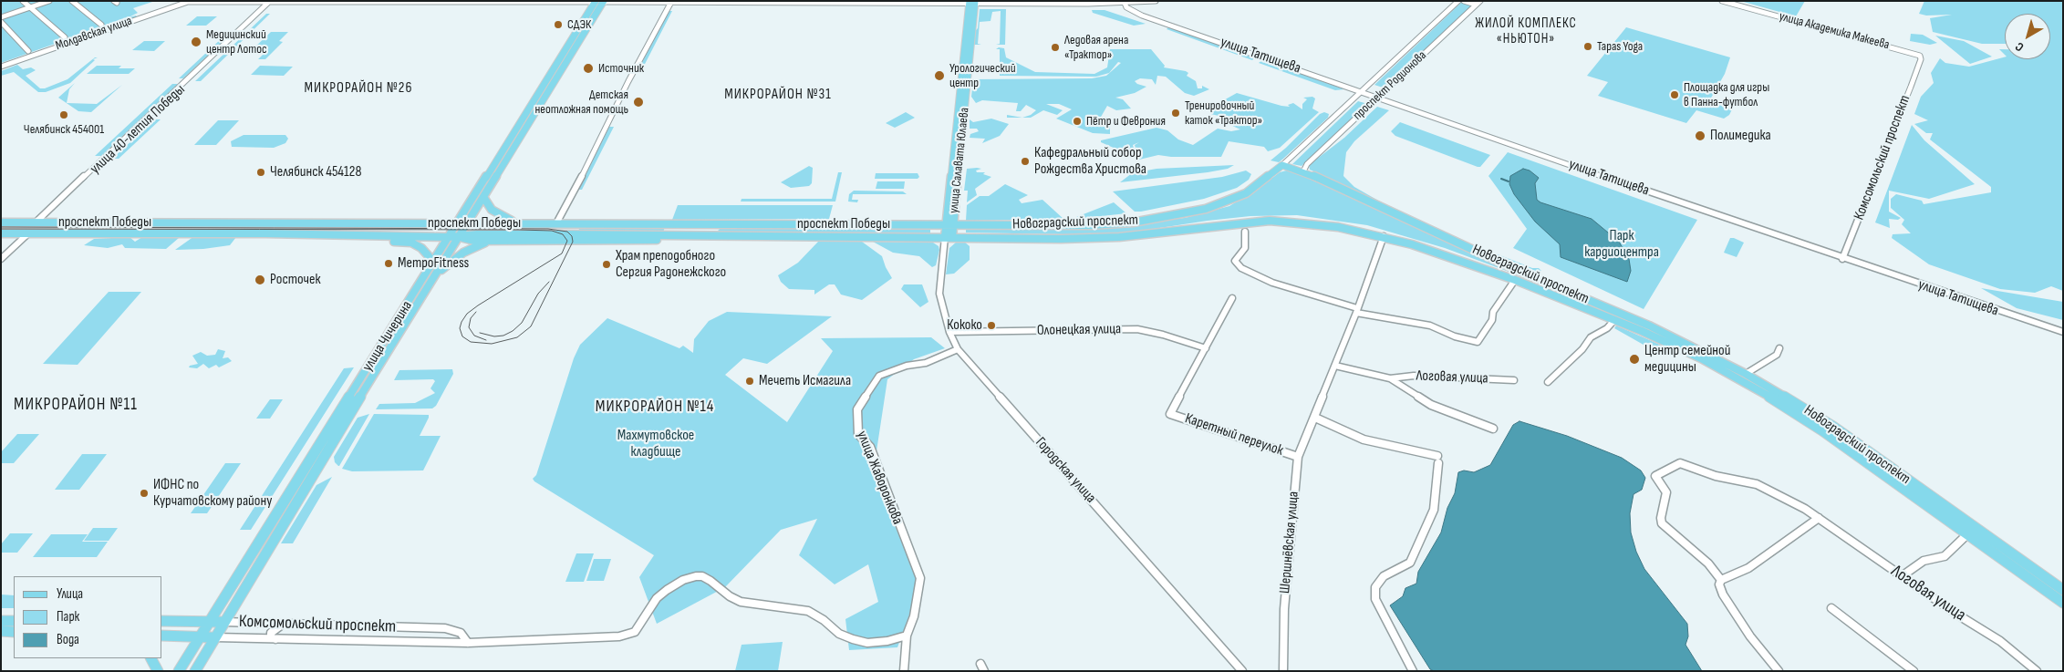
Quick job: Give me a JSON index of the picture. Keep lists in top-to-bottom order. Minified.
{"streets":{"main road":["улица 40-летия Победы","Комсомольский проспект","улица Салавата Юлаева","проспект Победы","Новоградский проспект","улица Чичерина"],"street":["улица Академика Макеева","Молдавская улица","улица Татищева","проспект Родионова","Олонецкая улица","Логовая улица","Каретный переулок","Городская улица","улица Жаворонкова","Шершнёвская улица"]},"crossings":[["улица Академика Макеева","Комсомольский проспект"],["Молдавская улица","улица 40-летия Победы"],["Молдавская улица","улица Чичерина"],["улица Татищева","проспект Родионова"],["улица Татищева","Комсомольский проспект"],["проспект Родионова","Новоградский проспект"],["улица 40-летия Победы","проспект Победы"],["Комсомольский проспект","улица Чичерина"],["Комсомольский проспект","улица Жаворонкова"],["улица Салавата Юлаева","проспект Победы"],["улица Салавата Юлаева","Новоградский проспект"],["улица Салавата Юлаева","Городская улица"],["проспект Победы","Новоградский проспект"],["проспект Победы","улица Чичерина"],["проспект Победы","Городская улица"],["Новоградский проспект","Городская улица"],["Новоградский проспект","Шершнёвская улица"],["Олонецкая улица","Каретный переулок"],["Олонецкая улица","Городская улица"],["Каретный переулок","Шершнёвская улица"],["Городская улица","улица Жаворонкова"]],"districts":["ЖИЛОЙ КОМПЛЕКС «НЬЮТОН»","МИКРОРАЙОН №26","МИКРОРАЙОН №31","МИКРОРАЙОН №11","МИКРОРАЙОН №14"],"parks":["Парк кардиоцентра","Махмутовское кладбище"],"places":["СДЭК","Медицинский центр Лотос","Tapas Yoga","Ледовая арена «Трактор»","Источник","Урологический центр","Площадка для игры в Панна-футбол","Детская неотложная помощь","Тренировочный каток «Трактор»","Челябинск 454001","Пётр и Феврония","Полимедика","Кафедральный собор Рождества Христова","Челябинск 454128","МетроFitness","Храм преподобного Сергия Радонежского","Росточек","Кококо","Центр семейной медицины","Мечеть Исмагила","ИФНС по Курчатовскому району"],"legend":["Улица","Парк","Вода"],"north":"bottom left"}
